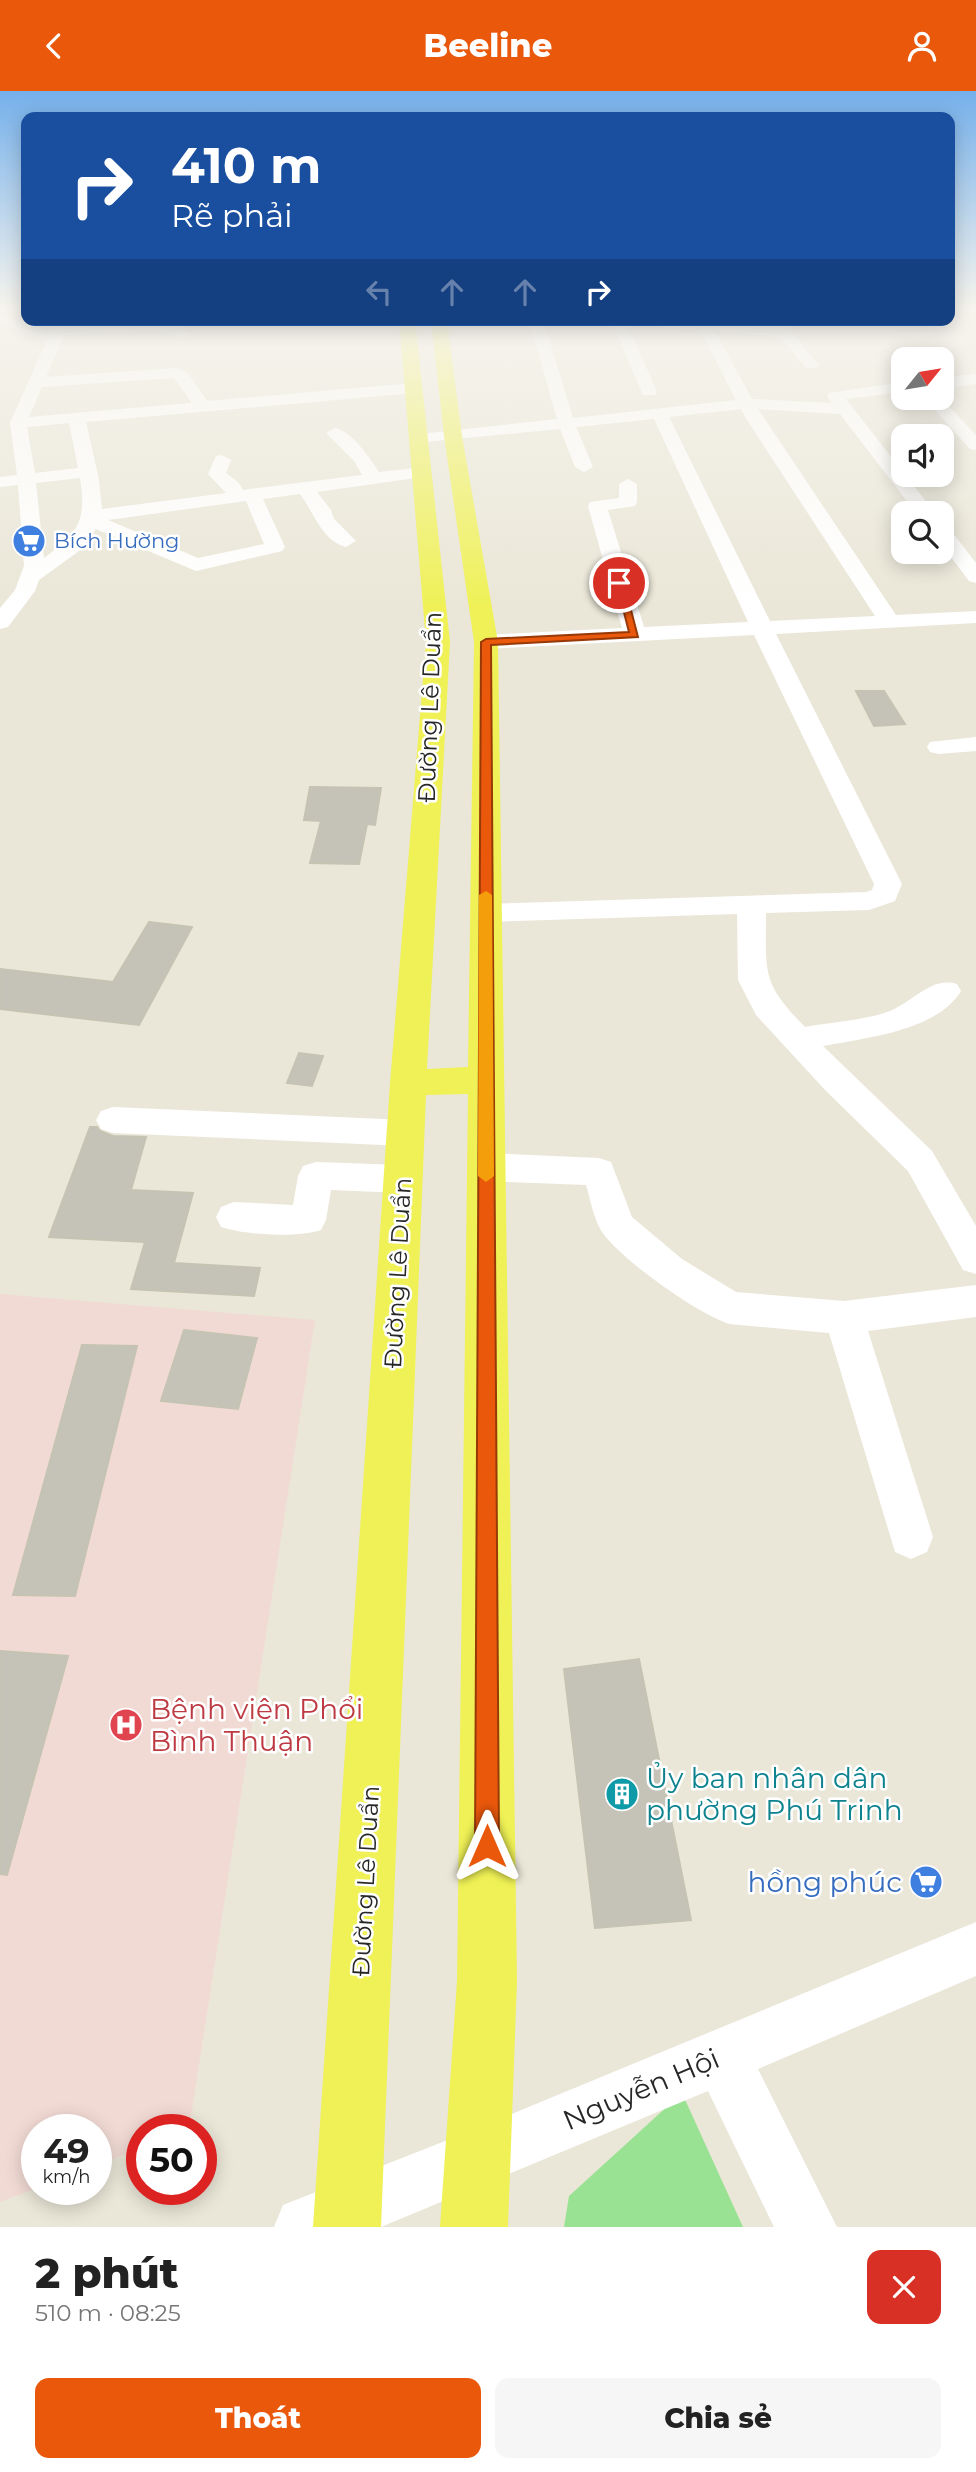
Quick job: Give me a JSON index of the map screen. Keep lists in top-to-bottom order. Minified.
{"streets":{"main road":["Đường Lê Duẩn"],"street":["Nguyễn Hội"]},"crossings":[["Đường Lê Duẩn","Nguyễn Hội"]],"places":{"supermarket":["Bích Hường","hồng phúc"],"hospital":["Bệnh viện Phổi Bình Thuận"],"building":["Ủy ban nhân dân phường Phú Trinh"]},"north":"top right","page":{"header":"Beeline","turn":["410 m","Rẽ phải"],"speed":"49 km/h","limit":"50","heading":["2 phút","510 m · 08:25"],"buttons":["Thoát","Chia sẻ"]}}
